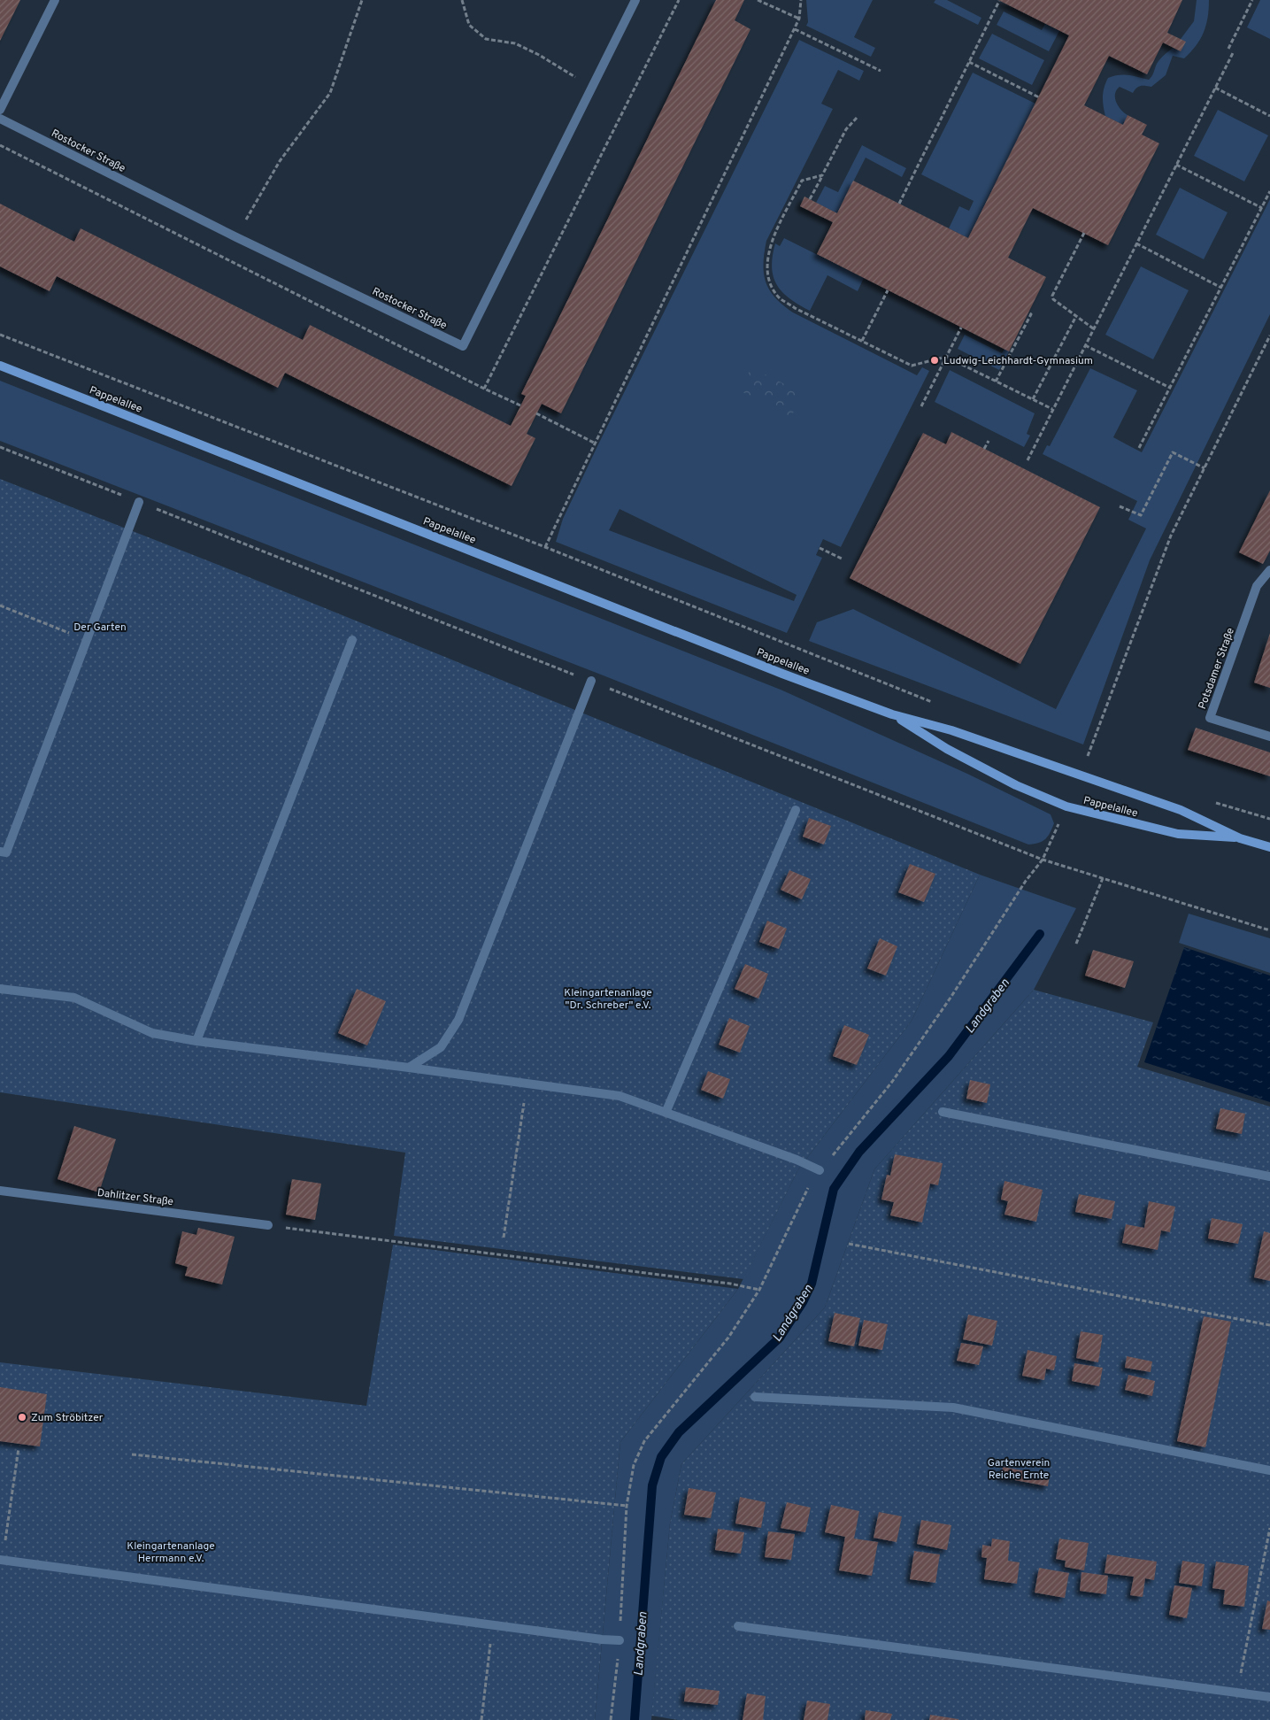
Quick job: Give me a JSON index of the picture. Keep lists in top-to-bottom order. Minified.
{"streets":{"main road":["Pappelallee"],"street":["Rostocker Straße","Potsdamer Straße","Dahlitzer Straße"]},"water":["Landgraben"],"parks":["Der Garten","Kleingartenanlage \"Dr. Schreber\" e.V.","Gartenverein Reiche Ernte","Kleingartenanlage Herrmann e.V."],"places":["Ludwig-Leichhardt-Gymnasium","Zum Ströbitzer"]}
